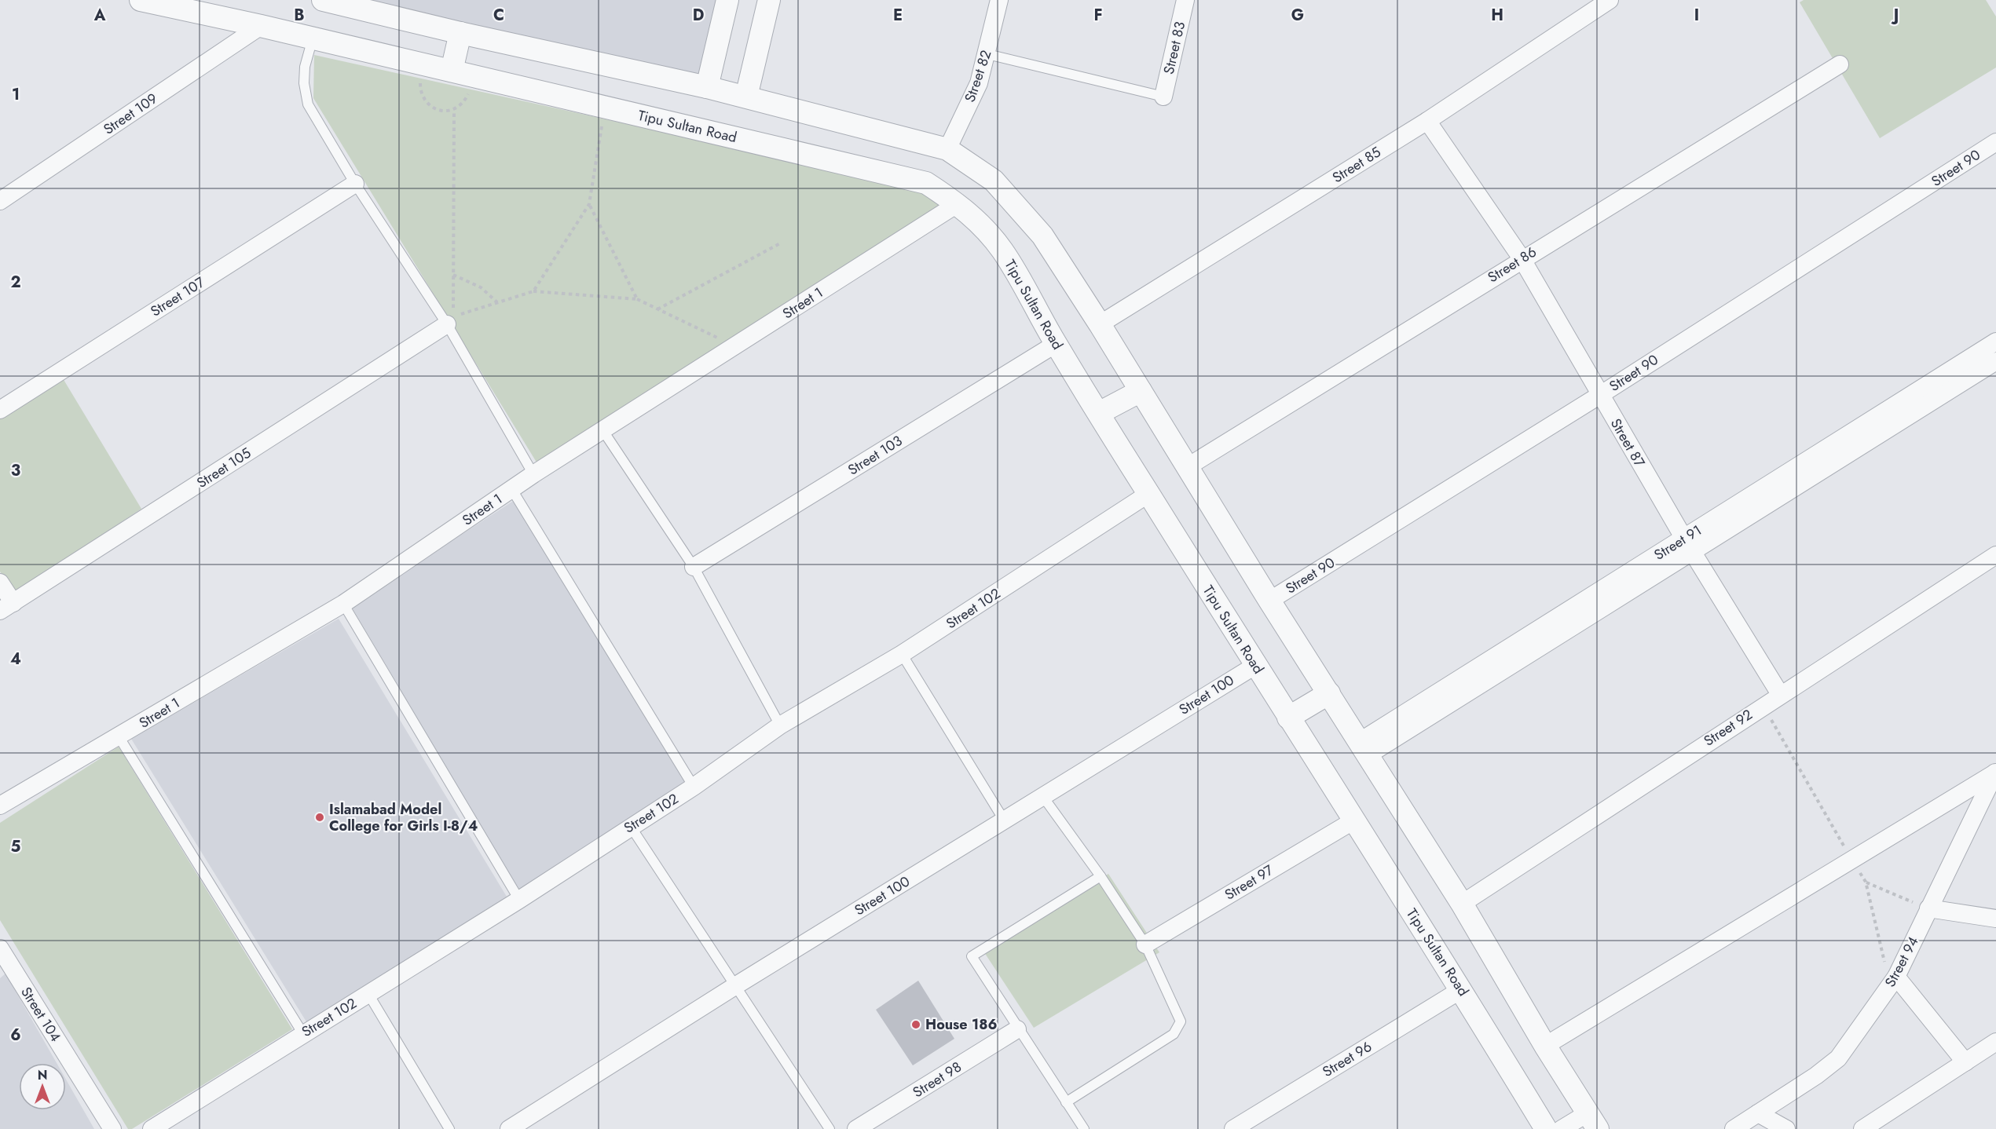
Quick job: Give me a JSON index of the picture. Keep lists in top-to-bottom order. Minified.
{"streets":{"street":["Street 83","Street 82","Street 109","Tipu Sultan Road","Street 85","Street 90","Street 86","Street 107","Street 1","Street 87","Street 103","Street 105","Street 91","Street 102","Street 100","Street 92","Street 97","Street 94","Street 104","Street 96","Street 98"]},"crossings":[["Street 109","Tipu Sultan Road"],["Tipu Sultan Road","Street 1"],["Tipu Sultan Road","Street 103"],["Tipu Sultan Road","Street 102"],["Tipu Sultan Road","Street 100"],["Tipu Sultan Road","Street 97"],["Tipu Sultan Road","Street 96"],["Street 85","Street 87"],["Street 90","Street 87"],["Street 86","Street 87"],["Street 87","Street 91"],["Street 87","Street 92"]],"places":["Islamabad Model College for Girls I-8/4","House 186"],"north":"top","grid":{"columns":["A","B","C","D","E","F","G","H","I","J"],"rows":["1","2","3","4","5","6"]}}
